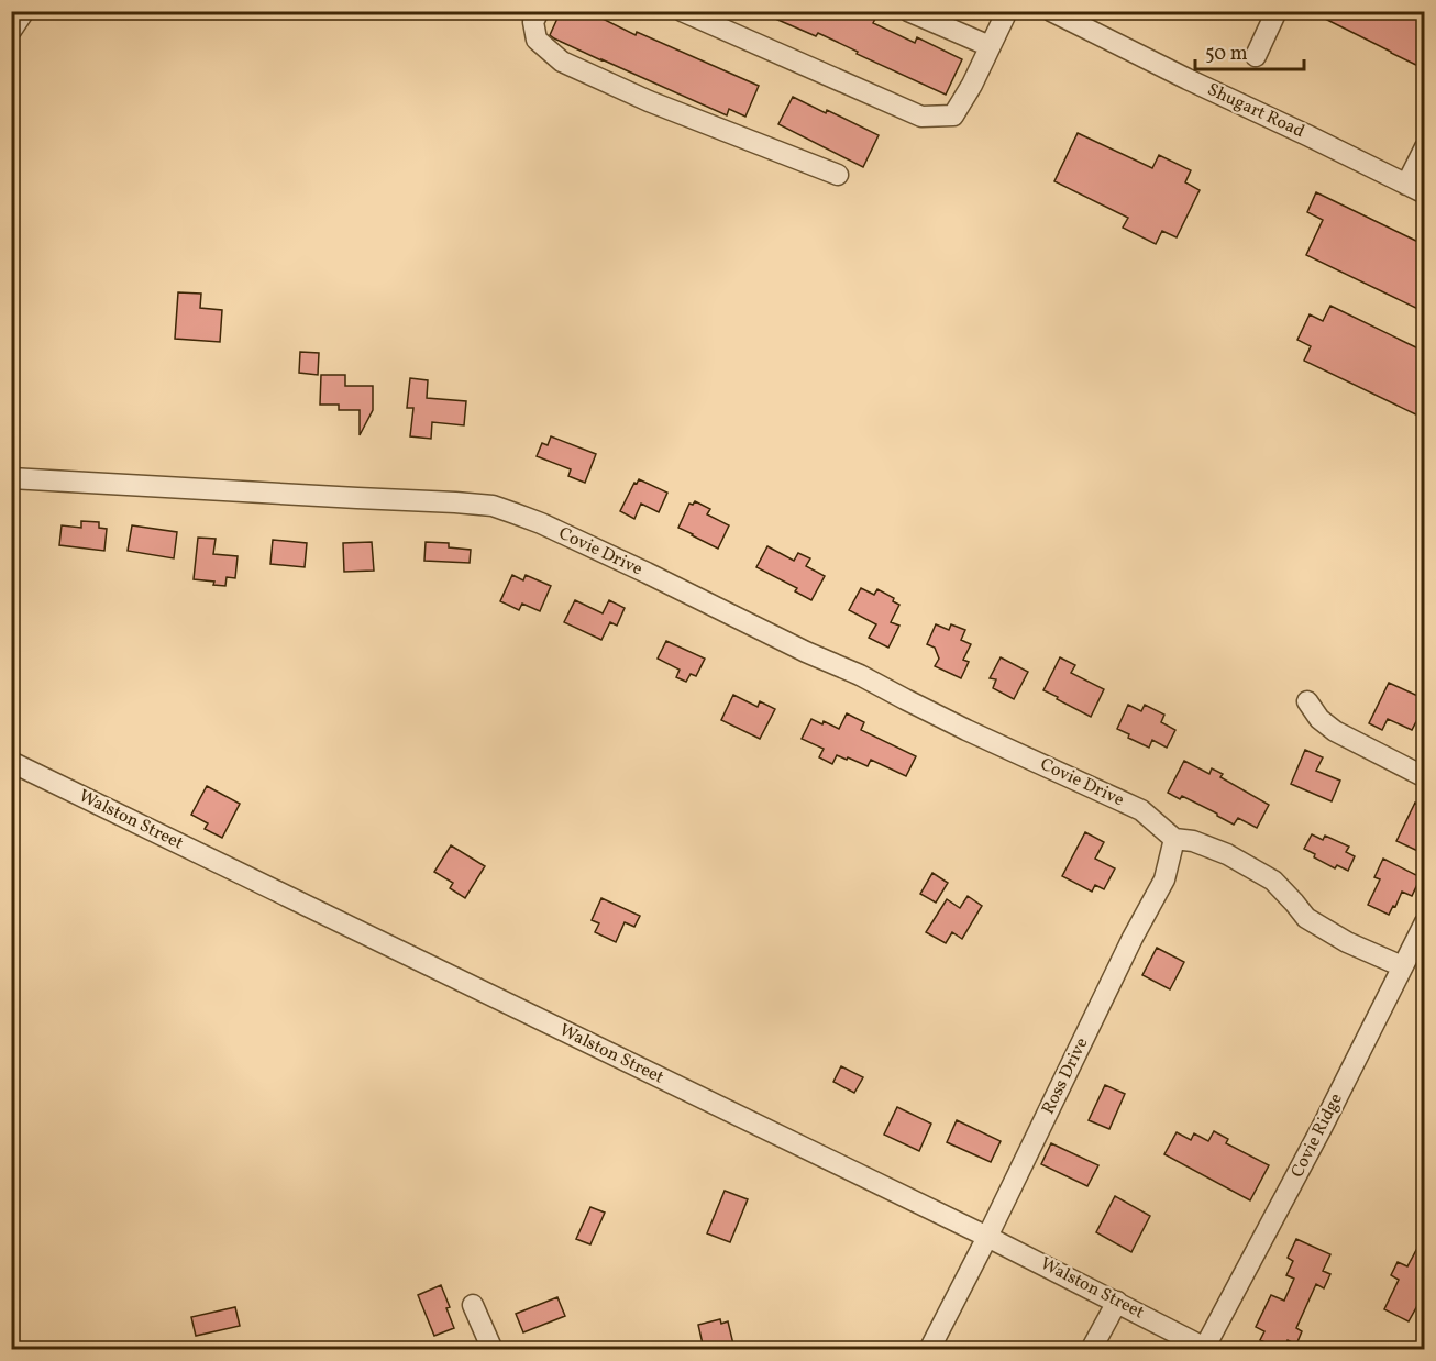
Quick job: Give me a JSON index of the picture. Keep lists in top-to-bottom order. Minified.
{"streets":{"street":["Shugart Road","Covie Drive","Walston Street","Ross Drive","Covie Ridge"]},"crossings":[["Covie Drive","Ross Drive"],["Walston Street","Ross Drive"],["Walston Street","Covie Ridge"]],"scale_bar":"50 m"}
